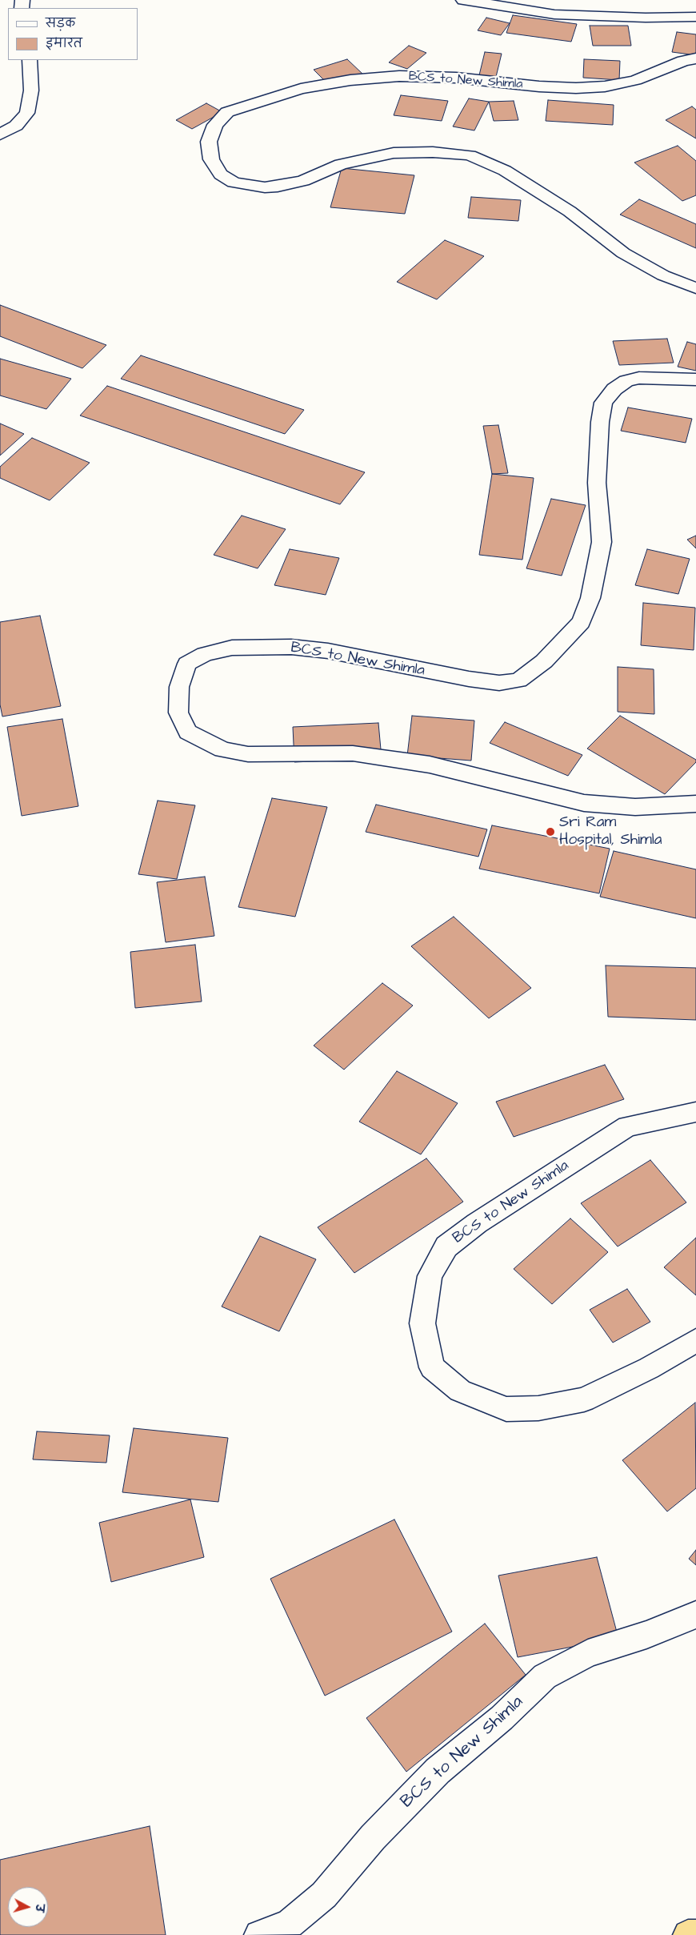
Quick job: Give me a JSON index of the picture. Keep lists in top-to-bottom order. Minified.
{"streets":{"street":["BCS to New Shimla"]},"places":["Sri Ram Hospital, Shimla"],"legend":["सड़क","इमारत"],"north":"right"}
